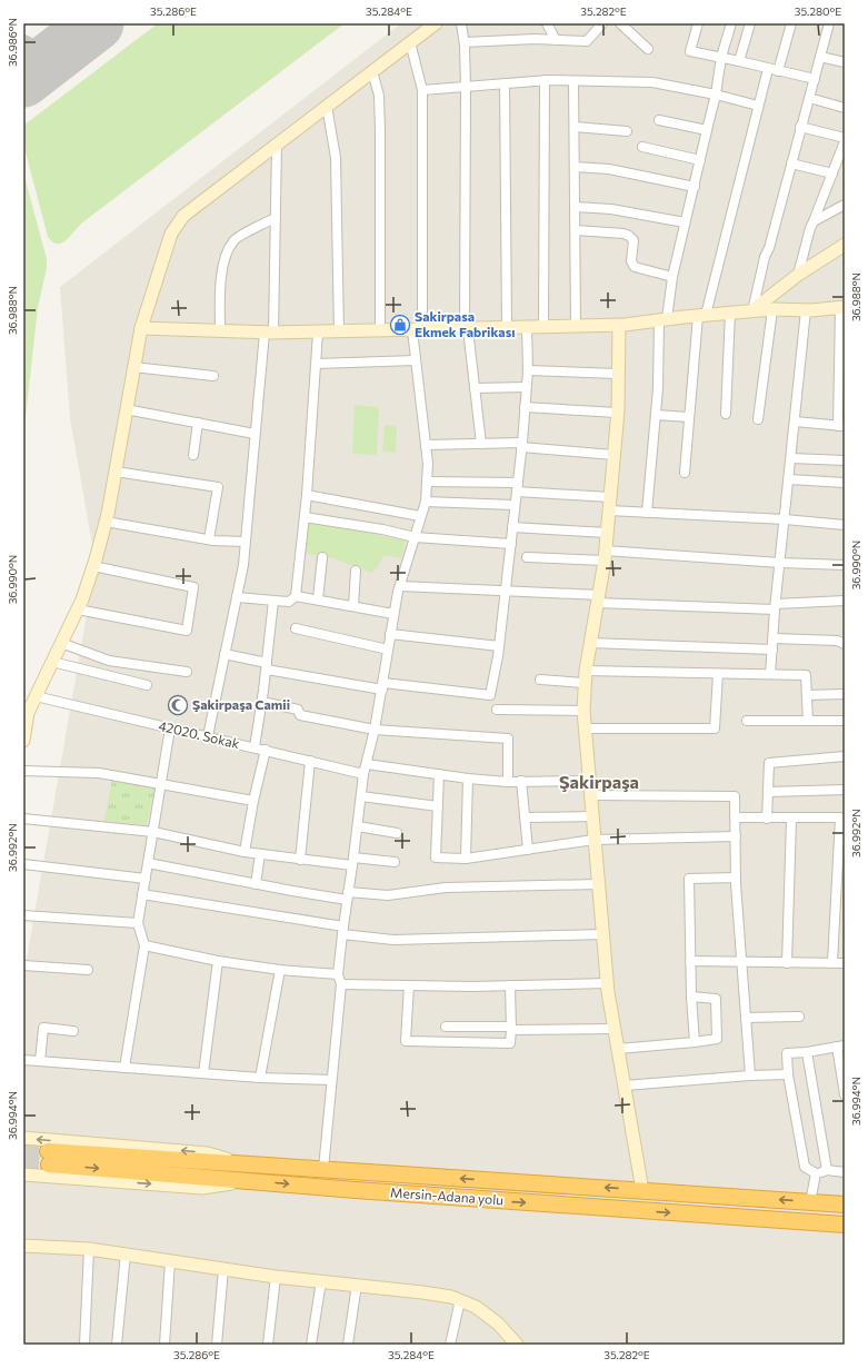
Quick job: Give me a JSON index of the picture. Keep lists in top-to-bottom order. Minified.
{"streets":{"highway":["Mersin-Adana yolu"],"street":["42020. Sokak"]},"districts":["Şakirpaşa"],"places":{"shop":["Sakirpasa Ekmek Fabrikası"],"mosque":["Şakirpaşa Camii"]},"coordinates":["35.286°E","35.284°E","35.282°E","35.280°E","36.986°N","36.988°N","36.990°N","36.992°N","36.994°N"]}
